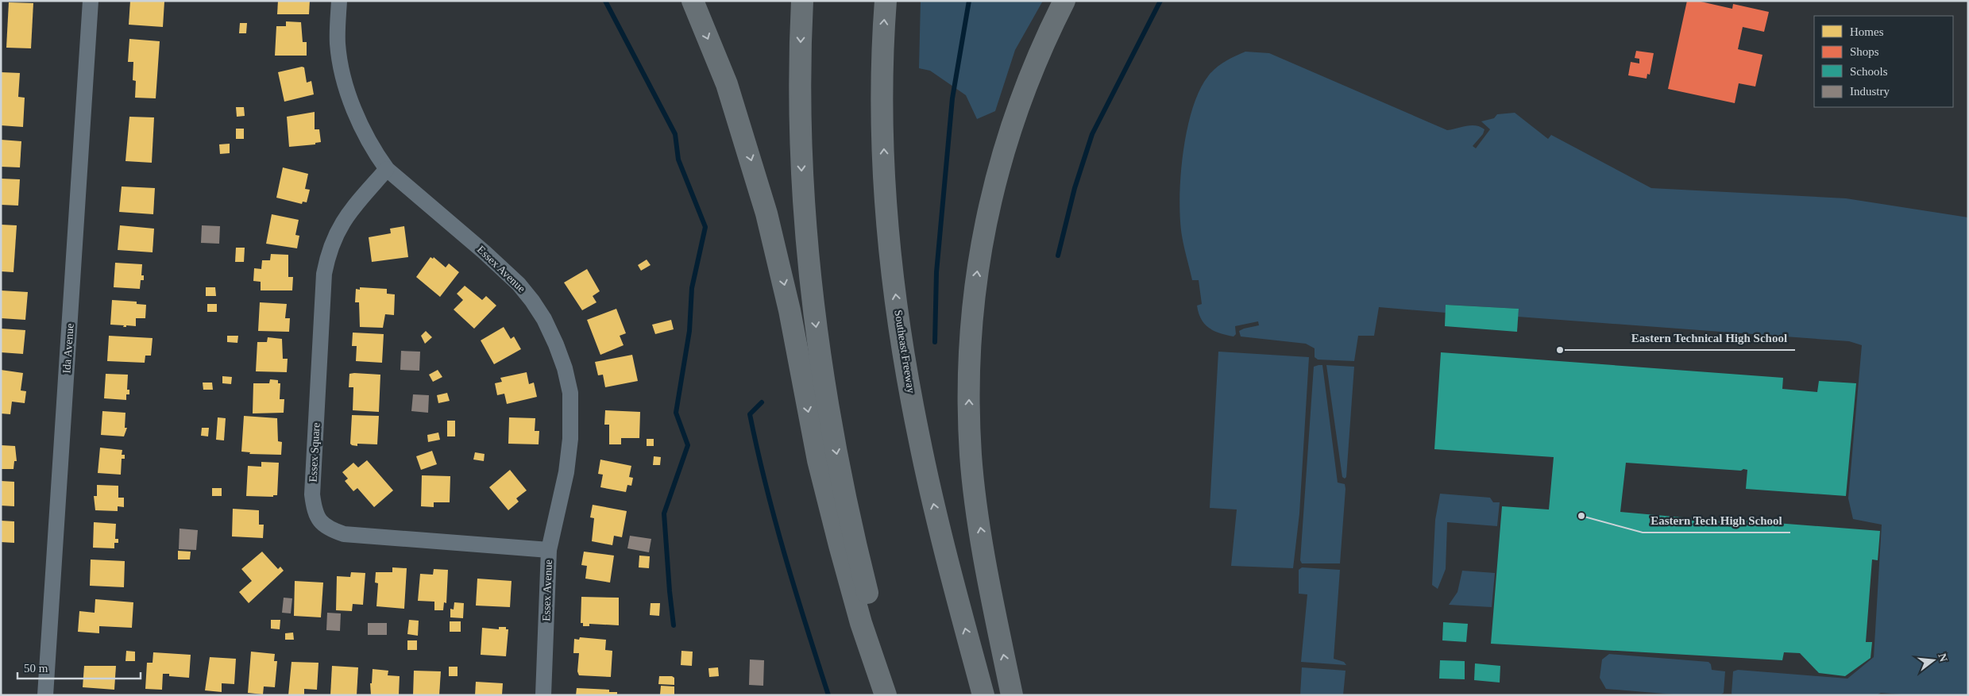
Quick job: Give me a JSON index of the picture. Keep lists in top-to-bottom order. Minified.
{"streets":{"highway":["Southeast Freeway"],"street":["Essex Avenue","Ida Avenue","Essex Square"]},"crossings":[["Essex Avenue","Essex Square"]],"places":["Eastern Technical High School","Eastern Tech High School"],"legend":["Homes","Shops","Schools","Industry"],"scale_bar":"50 m","north":"right"}
